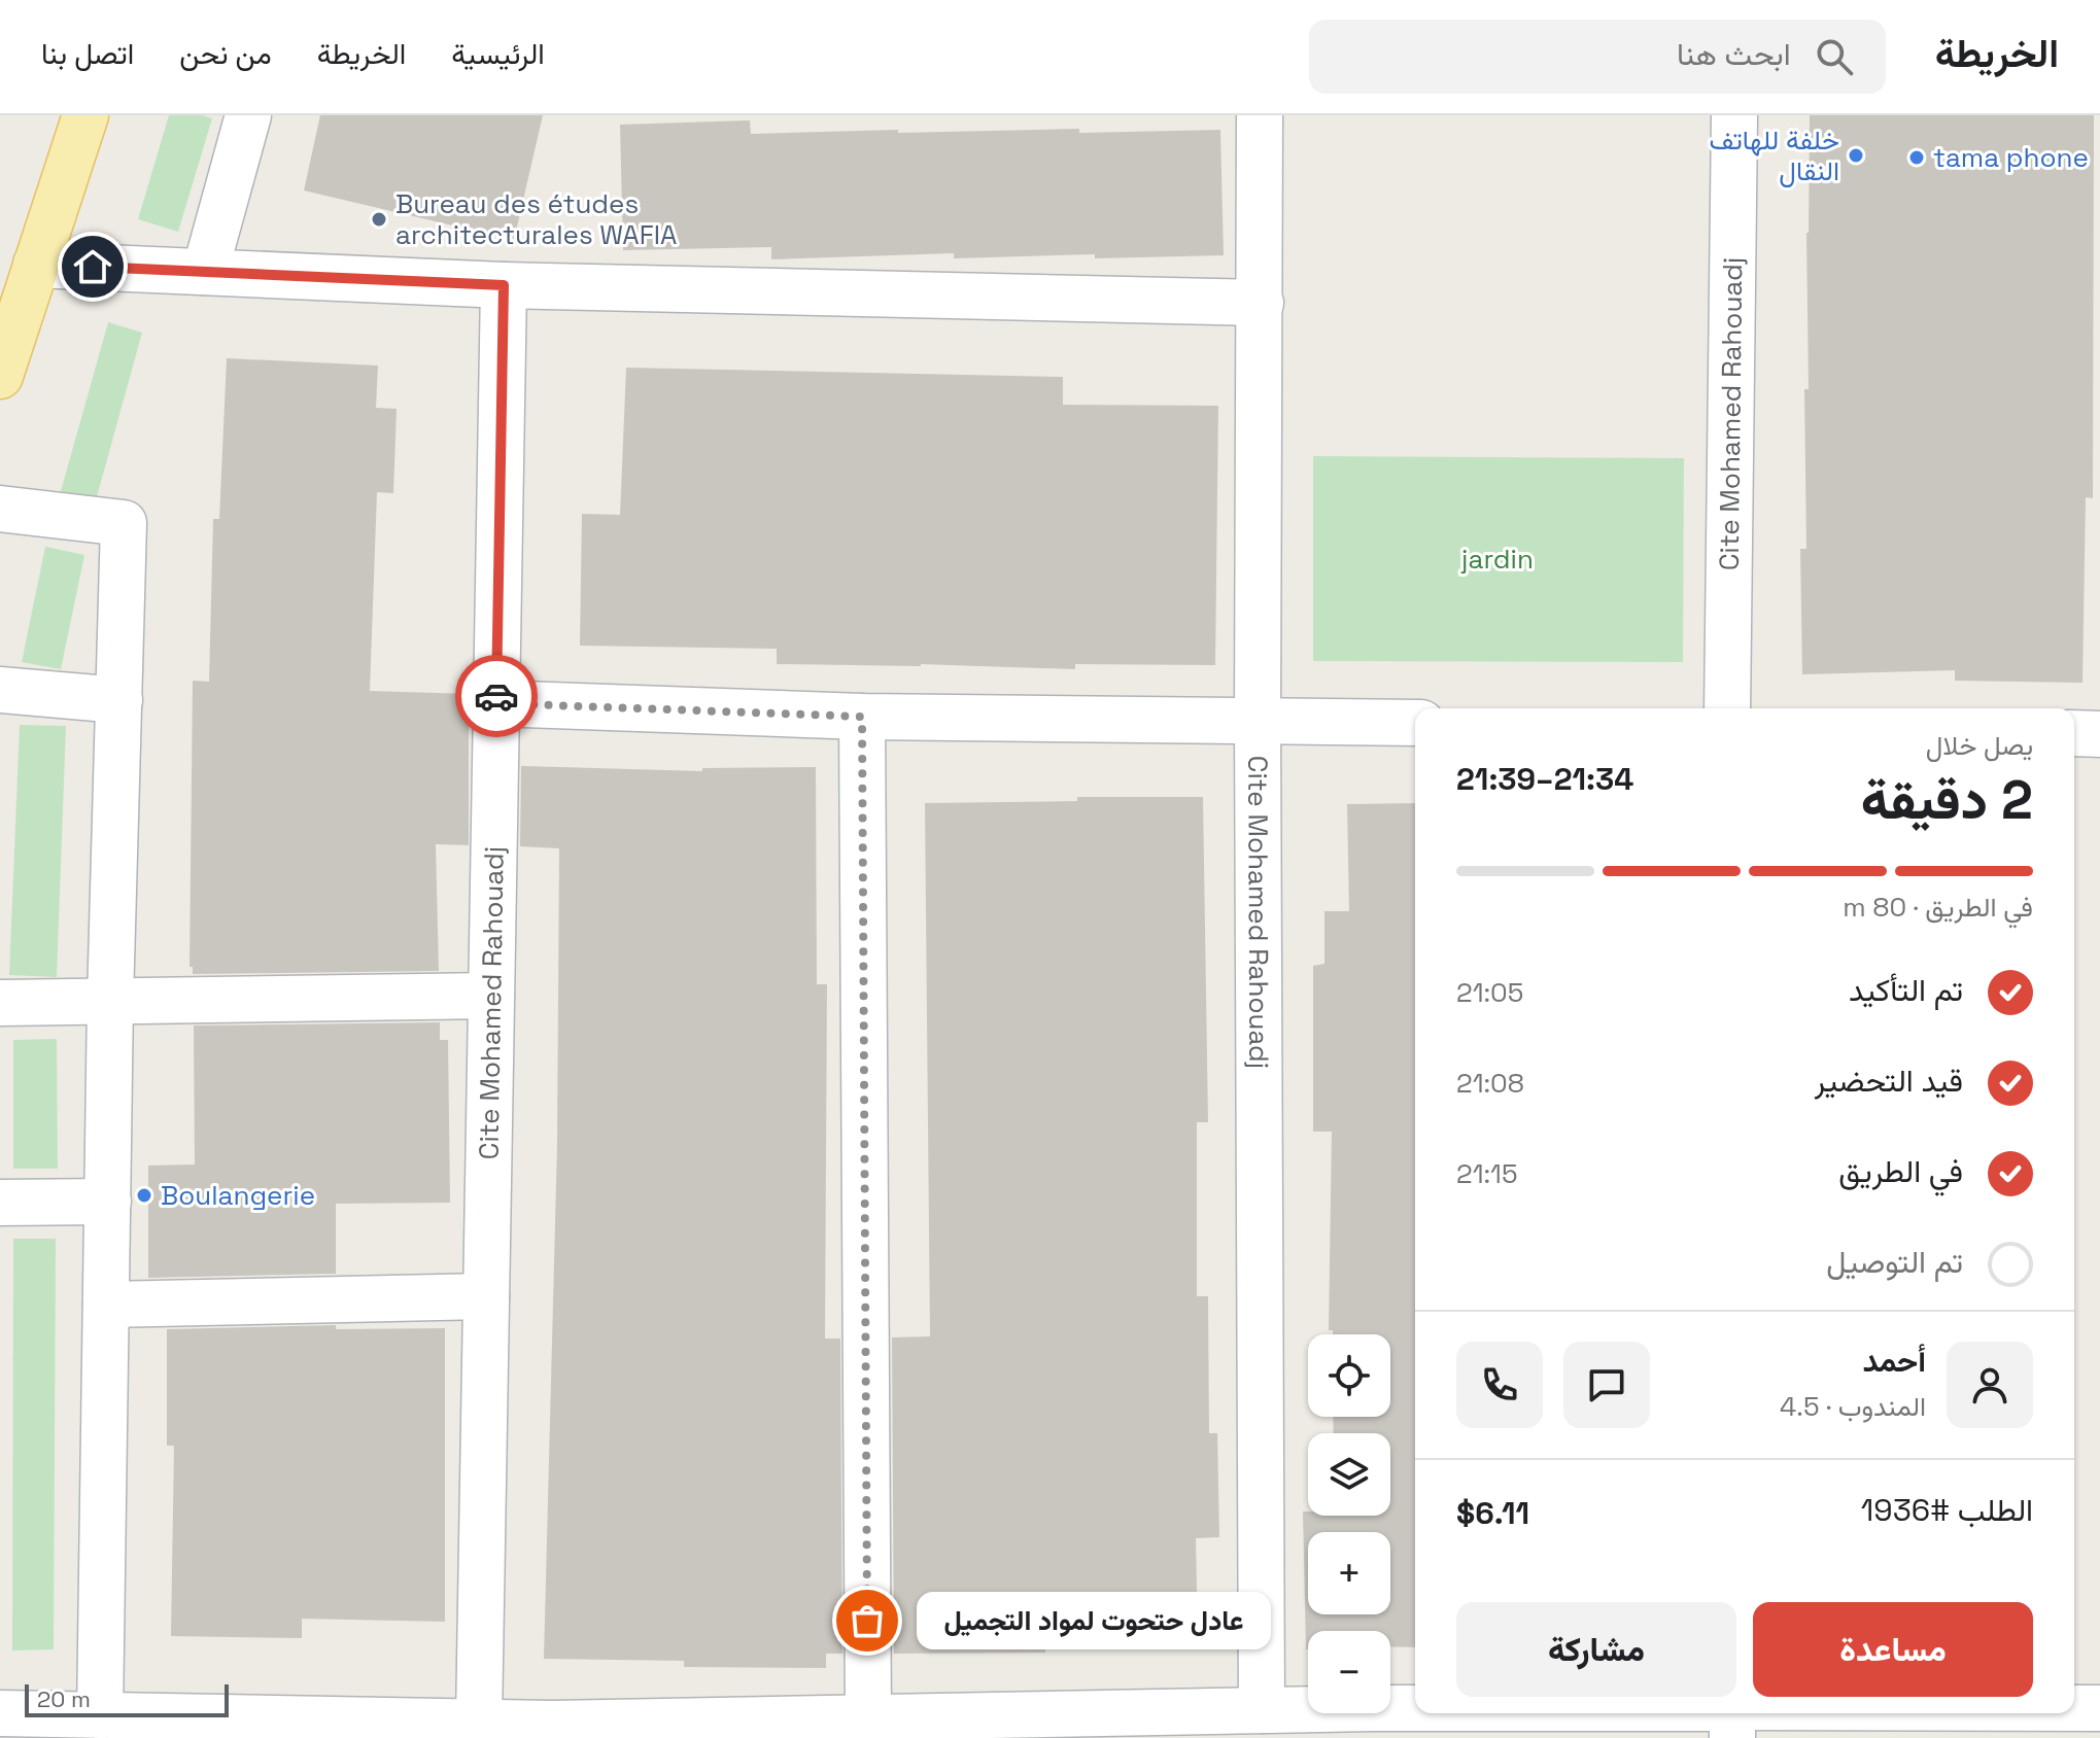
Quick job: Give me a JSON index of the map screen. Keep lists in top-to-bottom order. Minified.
{"streets":{"street":["Cite Mohamed Rahouadj"]},"parks":["jardin"],"places":["خلفة للهاتف النقال","tama phone","Bureau des études architecturales WAFIA","Boulangerie","عادل حتحوت لمواد التجميل"],"scale_bar":"20 m","page":{"header":"الخريطة","search":"ابحث هنا","nav":["الرئيسية","الخريطة","من نحن","اتصل بنا"],"heading":["2 دقيقة","يصل خلال","21:34–21:39"],"panel":["أحمد","المندوب · 4.5","الطلب #1936","$6.11"],"bar":"في الطريق · 80 m","list":[["تم التأكيد","21:05"],["قيد التحضير","21:08"],["في الطريق","21:15"],"تم التوصيل"],"map_buttons":["+","−"],"buttons":["مساعدة","مشاركة"],"bubble":"عادل حتحوت لمواد التجميل","scale":"20 m"}}
